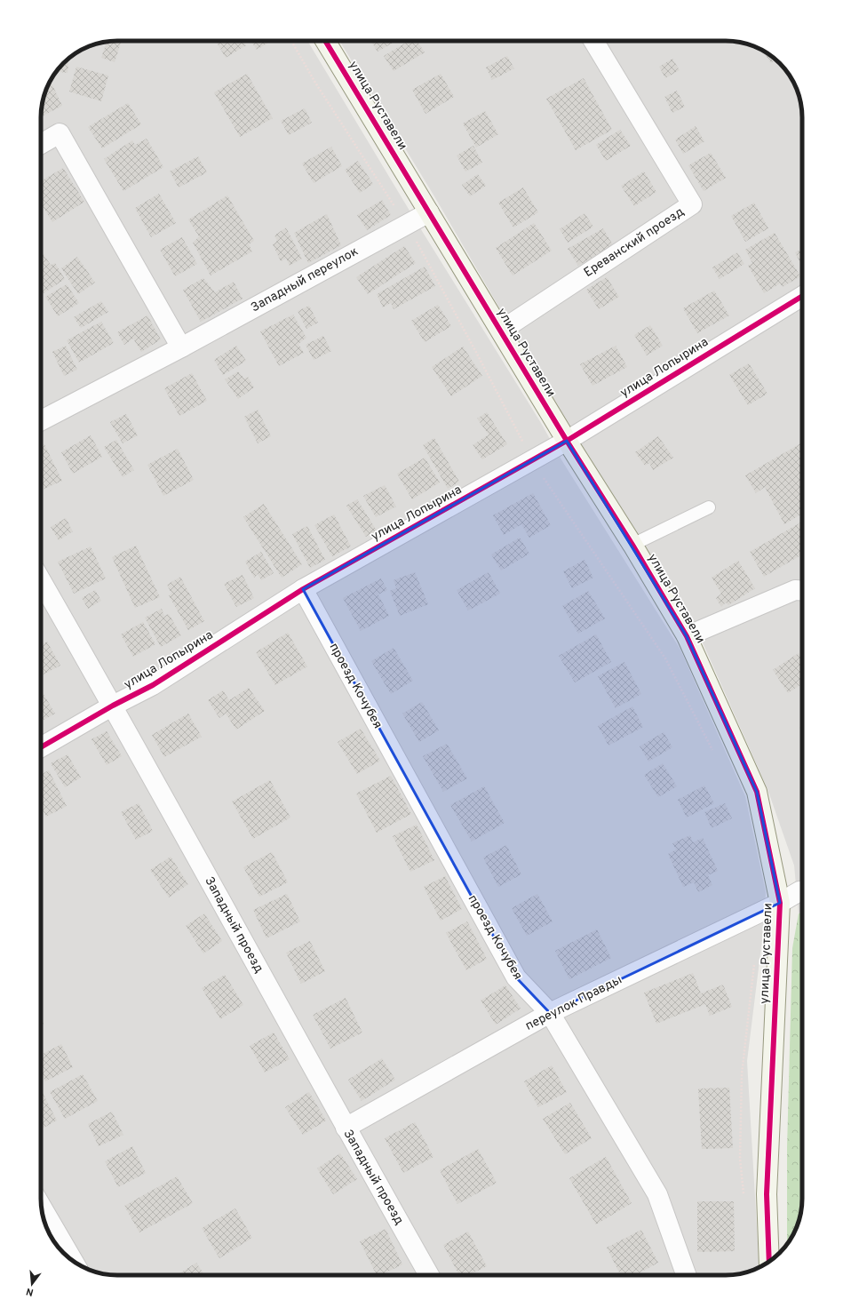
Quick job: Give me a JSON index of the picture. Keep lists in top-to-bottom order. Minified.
{"streets":{"street":["улица Руставели","Ереванский проезд","Западный переулок","улица Лопырина","проезд Кочубея","Западный проезд","переулок Правды"]},"crossings":[["улица Руставели","Ереванский проезд"],["улица Руставели","Западный переулок"],["улица Руставели","улица Лопырина"],["улица Руставели","переулок Правды"],["улица Лопырина","проезд Кочубея"],["улица Лопырина","Западный проезд"],["проезд Кочубея","переулок Правды"],["Западный проезд","переулок Правды"]],"north":"bottom"}
